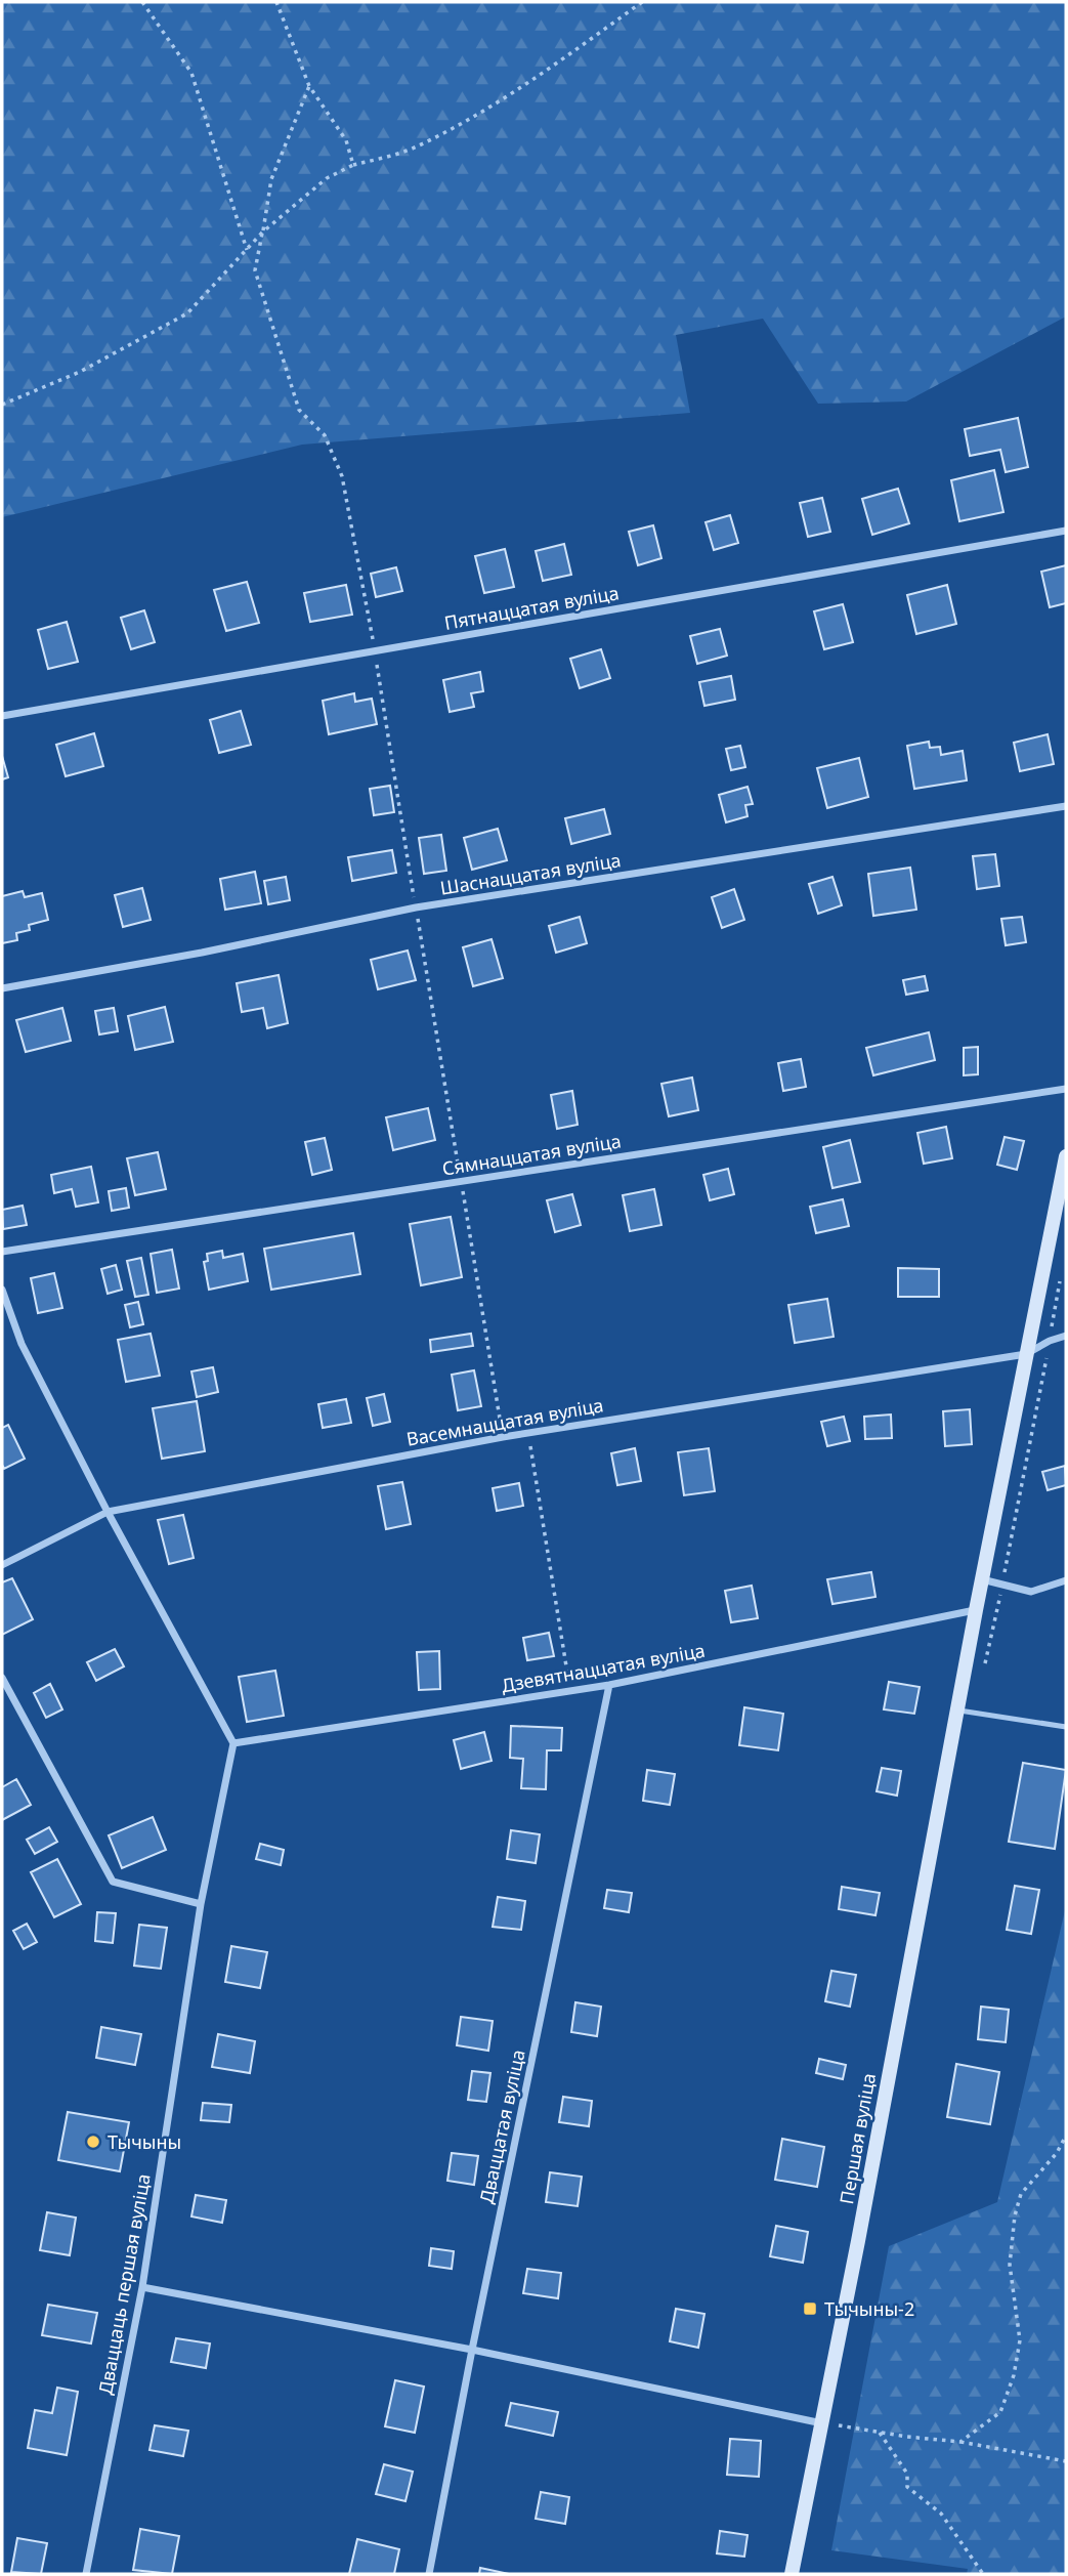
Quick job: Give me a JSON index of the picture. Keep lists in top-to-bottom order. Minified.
{"streets":{"main road":["Першая вуліца"],"street":["Пятнаццатая вуліца","Шаснаццатая вуліца","Сямнаццатая вуліца","Васемнаццатая вуліца","Дзевятнаццатая вуліца","Дваццатая вуліца","Дваццаць першая вуліца"]},"crossings":[["Васемнаццатая вуліца","Першая вуліца"],["Дзевятнаццатая вуліца","Дваццатая вуліца"],["Дзевятнаццатая вуліца","Першая вуліца"],["Дзевятнаццатая вуліца","Дваццаць першая вуліца"]],"places":{"other":["Тычыны"],"transit":["Тычыны-2"]}}
